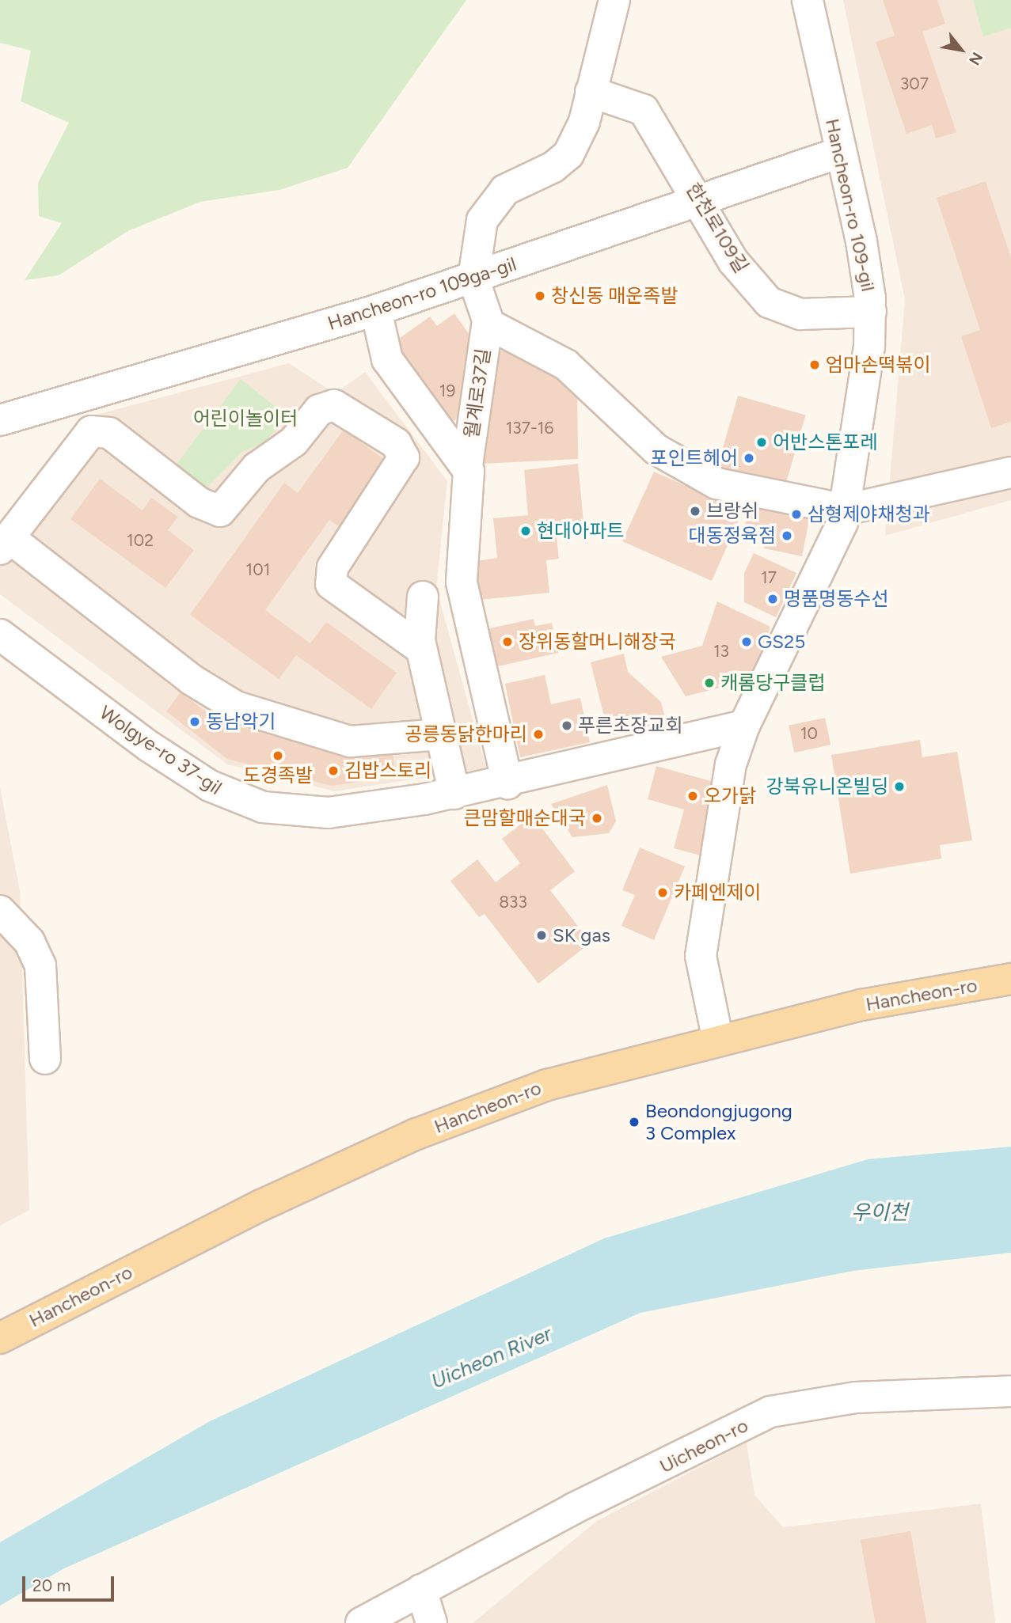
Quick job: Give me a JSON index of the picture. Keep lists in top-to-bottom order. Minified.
{"streets":{"main road":["Hancheon-ro"],"street":["Hancheon-ro 109-gil","한천로109길","Hancheon-ro 109ga-gil","월계로37길","Wolgye-ro 37-gil","Uicheon-ro"]},"crossings":[["Hancheon-ro 109-gil","한천로109길"],["Hancheon-ro 109-gil","Hancheon-ro 109ga-gil"],["Hancheon-ro 109-gil","Wolgye-ro 37-gil"],["Hancheon-ro 109-gil","Hancheon-ro"],["한천로109길","Hancheon-ro 109ga-gil"]],"water":["우이천","Uicheon River"],"parks":["어린이놀이터"],"places":["창신동 매운족발","엄마손떡볶이","어반스톤포레","포인트헤어","브랑쉬","삼형제야채청과","현대아파트","대동정육점","명품명동수선","장위동할머니해장국","GS25","캐롬당구클럽","동남악기","푸른초장교회","공릉동닭한마리","도경족발","김밥스토리","강북유니온빌딩","오가닭","큰맘할매순대국","카페엔제이","SK gas","Beondongjugong 3 Complex"],"house_numbers":["307","19","137-16","102","101","17","13","10","833"],"scale_bar":"20 m","north":"bottom right"}
